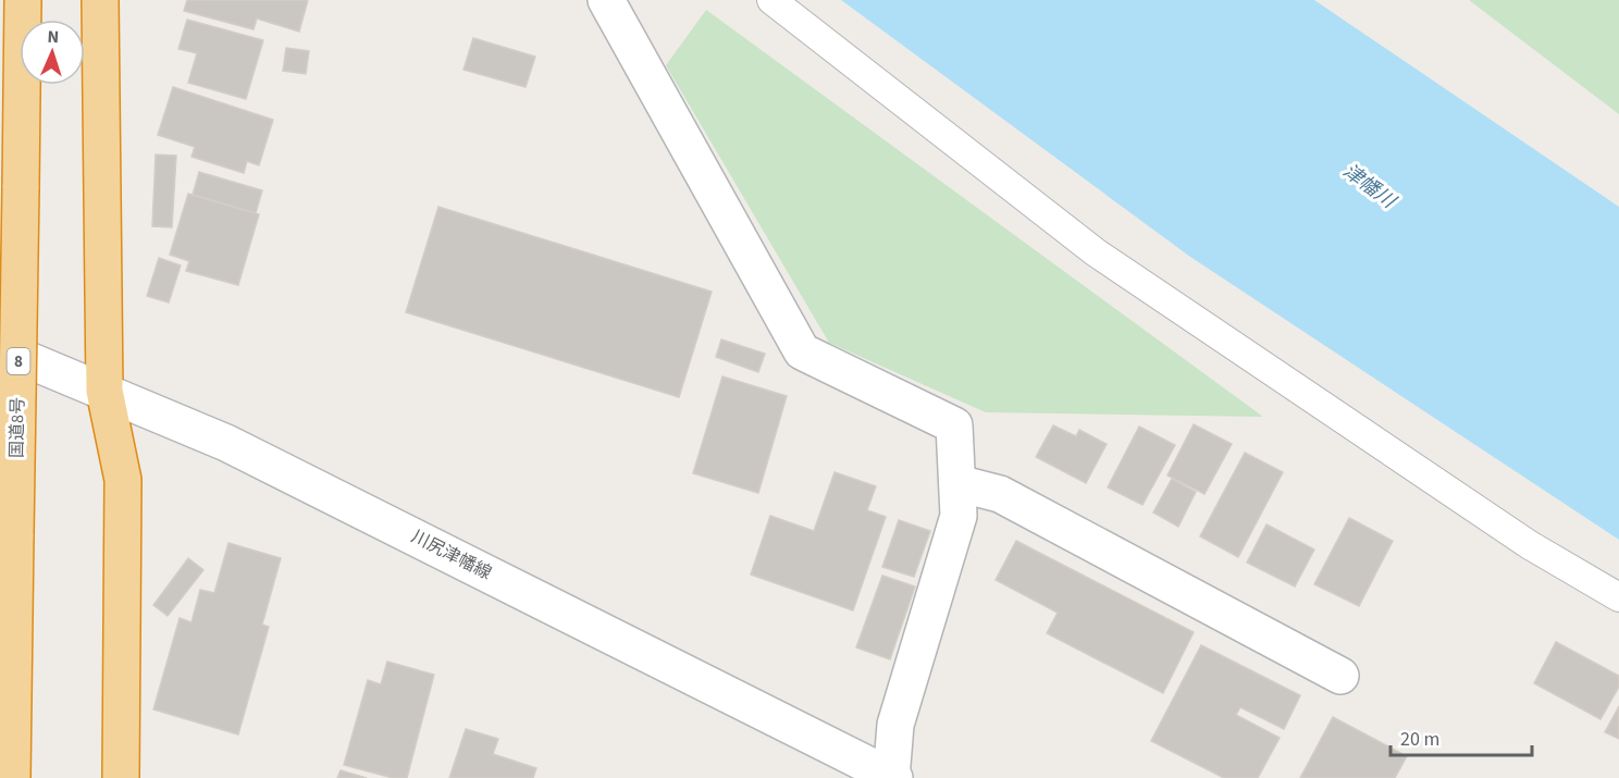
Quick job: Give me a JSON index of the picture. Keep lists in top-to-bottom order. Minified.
{"streets":{"highway":["8","国道8号"],"street":["川尻津幡線"]},"water":["津幡川"],"scale_bar":"20 m","north":"top"}
